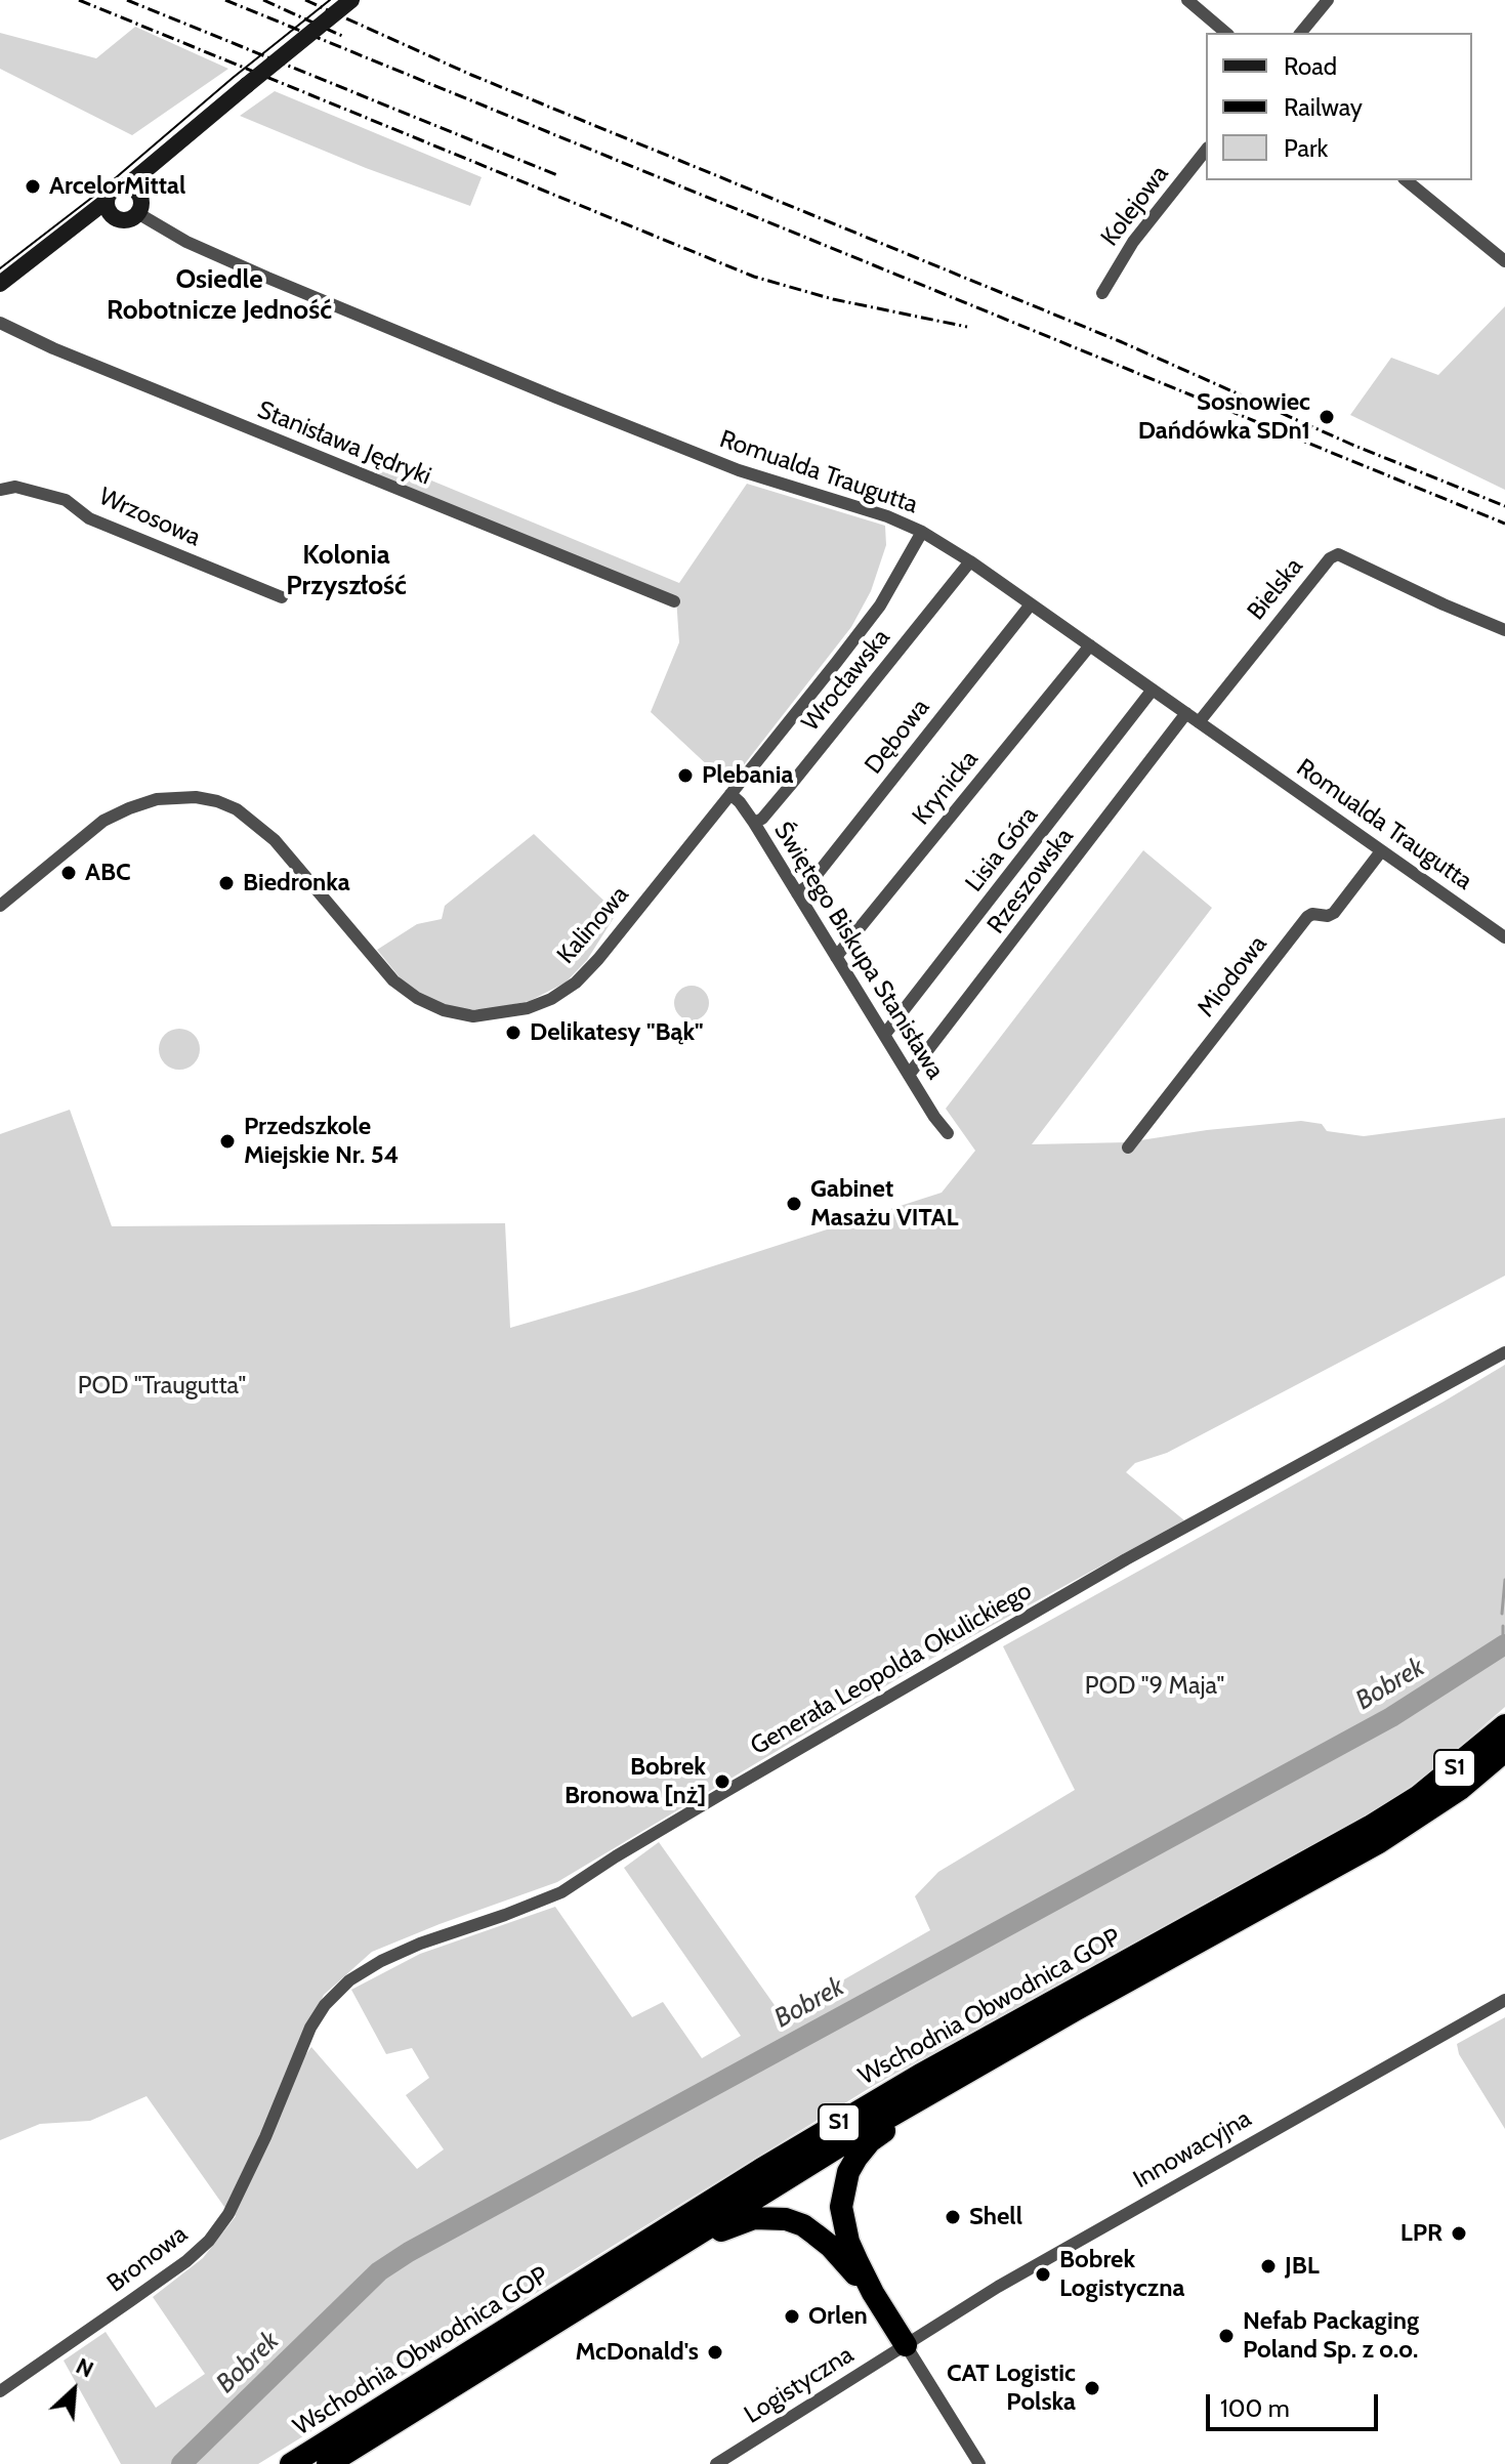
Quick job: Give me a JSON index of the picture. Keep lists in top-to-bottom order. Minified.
{"streets":{"highway":["S1","Wschodnia Obwodnica GOP"],"street":["Kolejowa","Stanisława Jędryki","Romualda Traugutta","Wrzosowa","Bielska","Wrocławska","Dębowa","Krynicka","Lisia Góra","Rzeszowska","Kalinowa","Świętego Biskupa Stanisława","Miodowa","Generała Leopolda Okulickiego","Innowacyjna","Bronowa","Logistyczna"]},"crossings":[["Romualda Traugutta","Bielska"],["Romualda Traugutta","Wrocławska"],["Romualda Traugutta","Dębowa"],["Romualda Traugutta","Krynicka"],["Romualda Traugutta","Lisia Góra"],["Romualda Traugutta","Rzeszowska"],["Romualda Traugutta","Kalinowa"],["Romualda Traugutta","Miodowa"],["Wrocławska","Świętego Biskupa Stanisława"],["Dębowa","Świętego Biskupa Stanisława"],["Krynicka","Świętego Biskupa Stanisława"],["Lisia Góra","Świętego Biskupa Stanisława"],["Rzeszowska","Świętego Biskupa Stanisława"],["Kalinowa","Świętego Biskupa Stanisława"],["Generała Leopolda Okulickiego","Bronowa"],["Innowacyjna","Logistyczna"]],"districts":["Osiedle Robotnicze Jedność","Kolonia Przyszłość"],"water":["Bobrek"],"parks":["POD \"Traugutta\"","POD \"9 Maja\""],"places":["ArcelorMittal","Sosnowiec Dańdówka SDn1","Plebania","ABC","Biedronka","Delikatesy \"Bąk\"","Przedszkole Miejskie Nr. 54","Gabinet Masażu VITAL","Bobrek Bronowa [nż]","Shell","LPR","JBL","Bobrek Logistyczna","Orlen","Nefab Packaging Poland Sp. z o.o.","McDonald's","CAT Logistic Polska"],"legend":["Road","Railway","Park"],"scale_bar":"100 m","north":"top right"}
